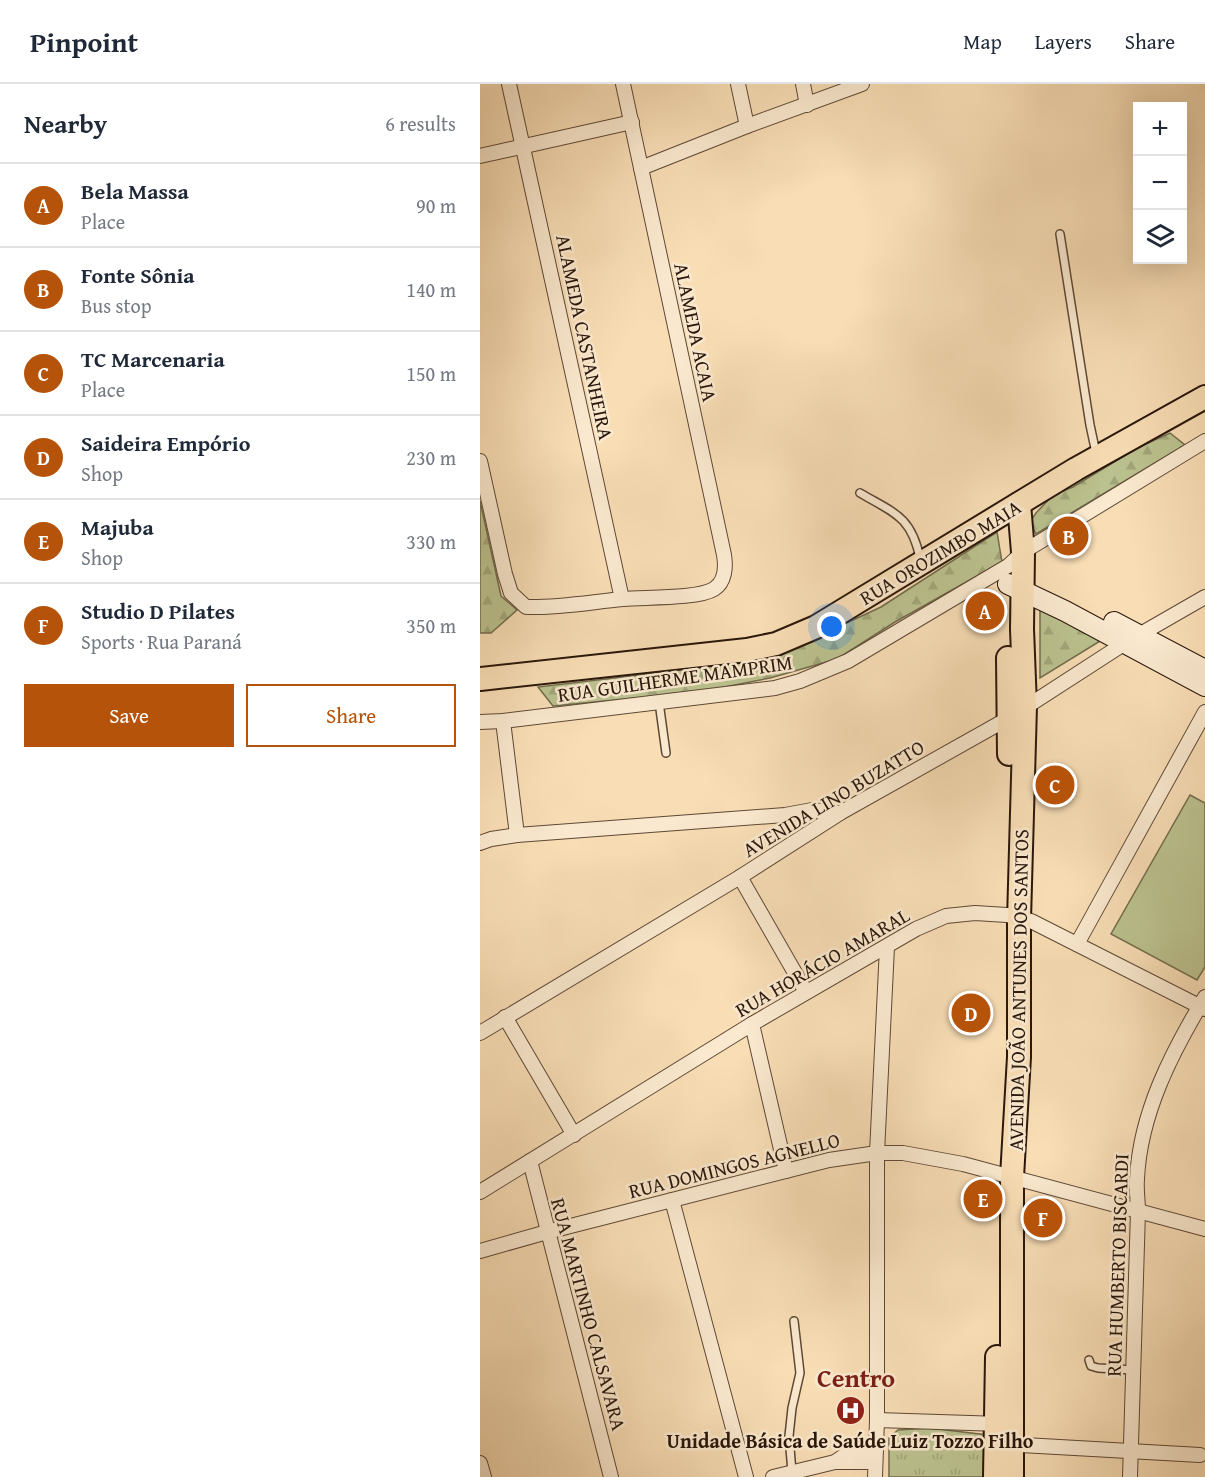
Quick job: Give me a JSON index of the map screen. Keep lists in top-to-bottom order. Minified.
{"streets":{"main road":["RUA OROZIMBO MAIA","AVENIDA JOÃO ANTUNES DOS SANTOS"],"street":["ALAMEDA ACAIA","ALAMEDA CASTANHEIRA","RUA GUILHERME MAMPRIM","AVENIDA LINO BUZATTO","RUA HORÁCIO AMARAL","RUA DOMINGOS AGNELLO","RUA HUMBERTO BISCARDI","RUA MARTINHO CALSAVARA"]},"crossings":[["ALAMEDA ACAIA","ALAMEDA CASTANHEIRA"],["RUA OROZIMBO MAIA","AVENIDA JOÃO ANTUNES DOS SANTOS"],["RUA GUILHERME MAMPRIM","AVENIDA JOÃO ANTUNES DOS SANTOS"],["AVENIDA LINO BUZATTO","AVENIDA JOÃO ANTUNES DOS SANTOS"],["RUA HORÁCIO AMARAL","AVENIDA JOÃO ANTUNES DOS SANTOS"],["RUA HORÁCIO AMARAL","RUA HUMBERTO BISCARDI"],["RUA HORÁCIO AMARAL","RUA MARTINHO CALSAVARA"],["AVENIDA JOÃO ANTUNES DOS SANTOS","RUA DOMINGOS AGNELLO"],["RUA DOMINGOS AGNELLO","RUA HUMBERTO BISCARDI"],["RUA DOMINGOS AGNELLO","RUA MARTINHO CALSAVARA"]],"districts":["Centro"],"places":{"hospital":["Unidade Básica de Saúde Luiz Tozzo Filho"]},"page":{"header":"Pinpoint","nav":["Map","Layers","Share"],"heading":["Nearby","6 results"],"map_buttons":["+","−"],"list":[{"mark":"A","name":"Bela Massa","note":"Place","value":"90 m"},{"mark":"B","name":"Fonte Sônia","note":"Bus stop","value":"140 m"},{"mark":"C","name":"TC Marcenaria","note":"Place","value":"150 m"},{"mark":"D","name":"Saideira Empório","note":"Shop","value":"230 m"},{"mark":"E","name":"Majuba","note":"Shop","value":"330 m"},{"mark":"F","name":"Studio D Pilates","note":"Sports · Rua Paraná","value":"350 m"}],"pins":["B","A","C","D","E","F"],"buttons":["Save","Share"]}}
